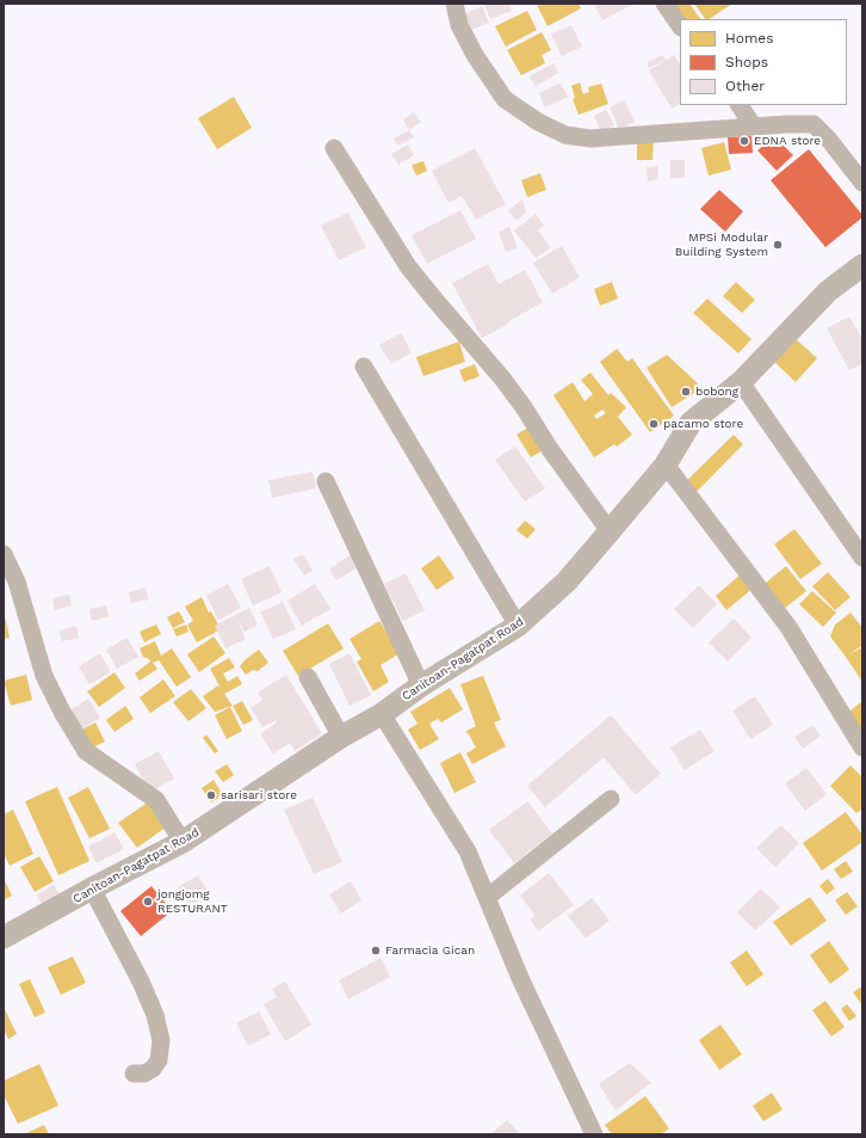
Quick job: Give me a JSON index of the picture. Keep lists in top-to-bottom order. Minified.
{"streets":{"street":["Canitoan-Pagatpat Road"]},"places":["EDNA store","MPSi Modular Building System","bobong","pacamo store","sarisari store","jongjomg RESTURANT","Farmacia Gican"],"legend":["Homes","Shops","Other"]}
